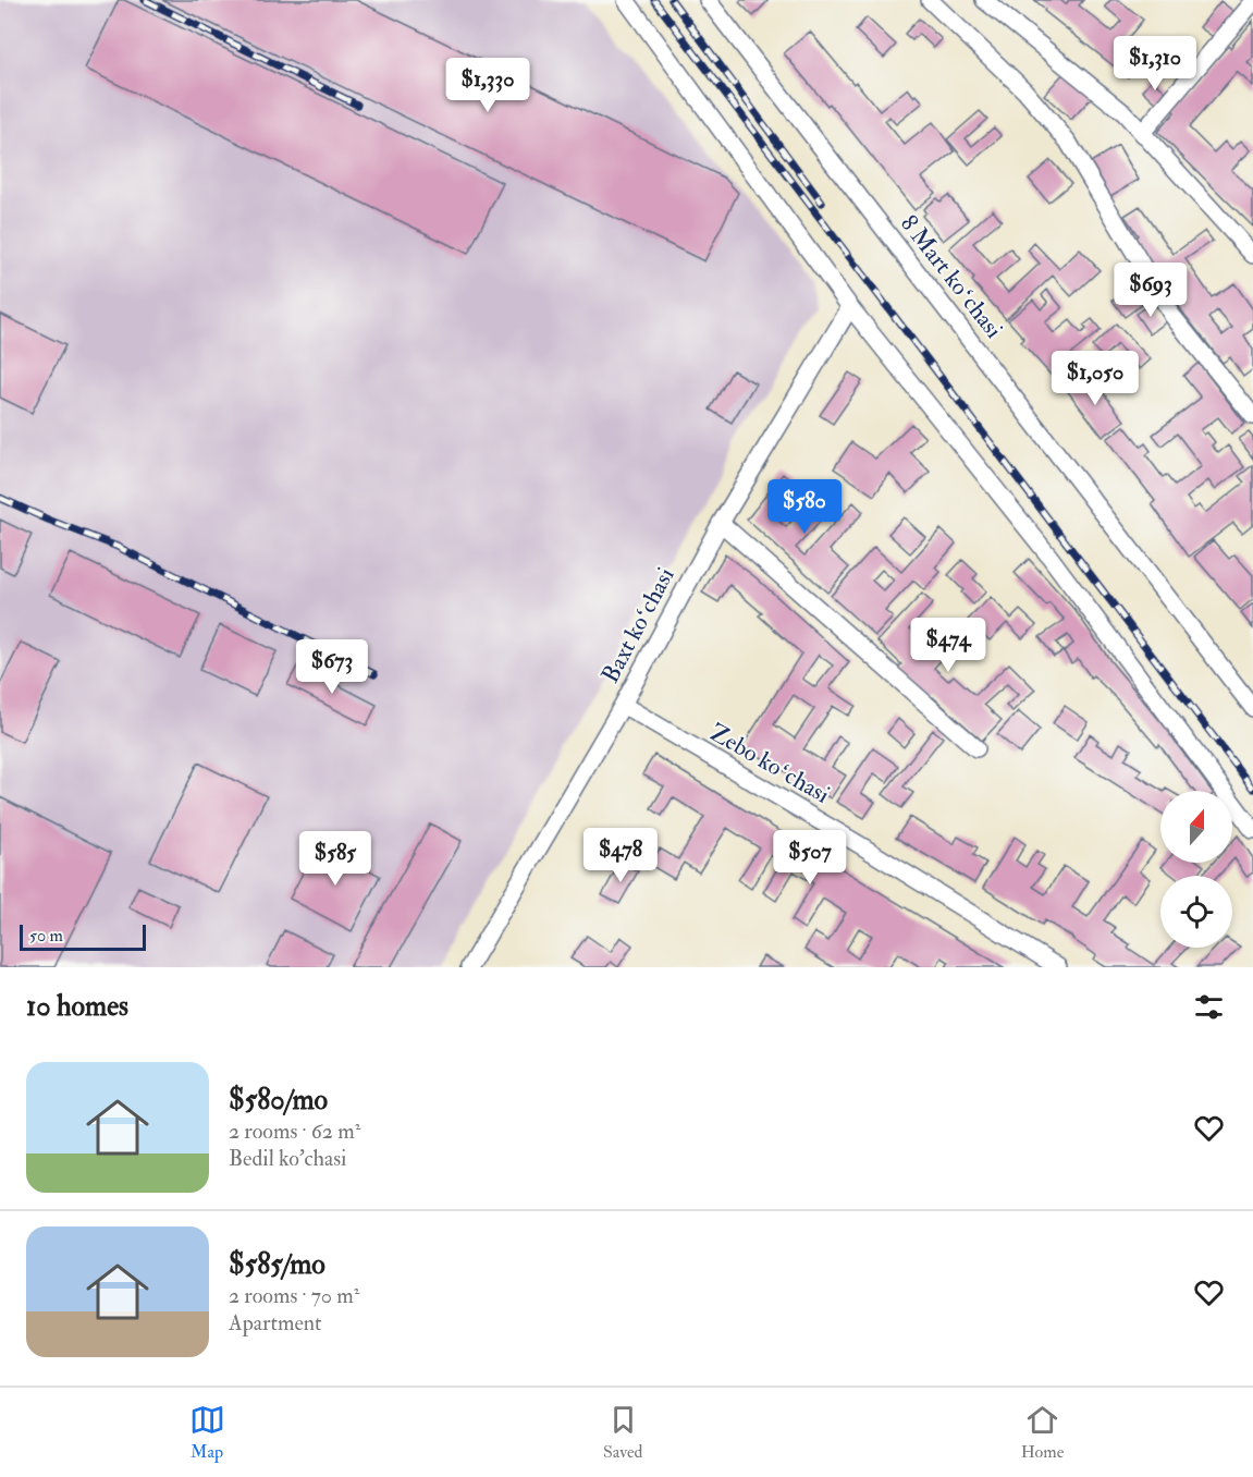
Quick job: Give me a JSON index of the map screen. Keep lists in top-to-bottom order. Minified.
{"streets":{"street":["8 Mart koʻchasi","Baxt koʻchasi","Zebo koʻchasi"]},"crossings":[["Baxt koʻchasi","Zebo koʻchasi"]],"scale_bar":"50 m","north":"top","page":{"price":["$1,310","$1,330","$693","$1,050","$580","$474","$673","$478","$507","$585"],"scale":"50 m","heading":"10 homes","list":[{"name":"$580/mo","note":"2 rooms · 62 m² · Bedil ko'chasi"},{"name":"$585/mo","note":"2 rooms · 70 m² · Apartment"}],"tabs":["Map","Saved","Home"]}}
